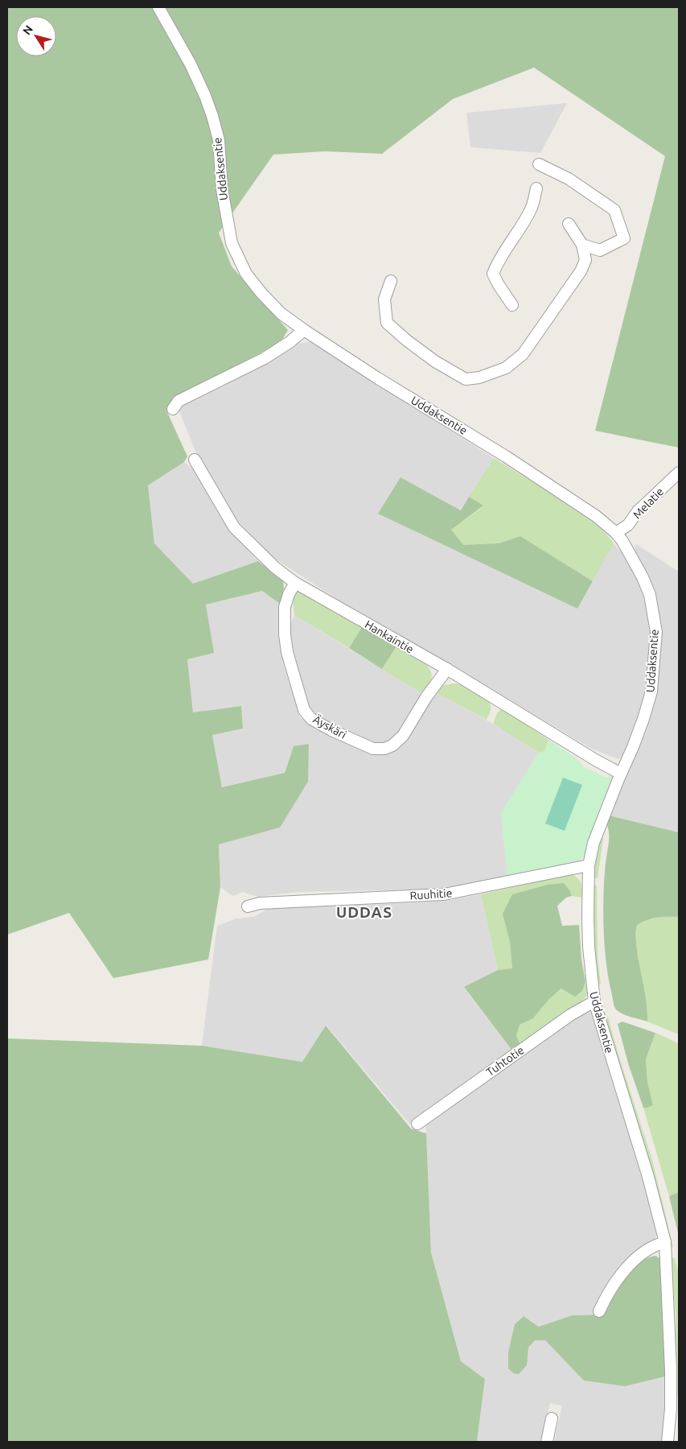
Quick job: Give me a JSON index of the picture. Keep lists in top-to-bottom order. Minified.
{"streets":{"street":["Uddaksentie","Melatie","Hankaintie","Äyskäri","Ruuhitie","Tuhtotie"]},"crossings":[["Uddaksentie","Melatie"],["Uddaksentie","Hankaintie"],["Uddaksentie","Ruuhitie"],["Uddaksentie","Tuhtotie"],["Hankaintie","Äyskäri"]],"districts":["UDDAS"],"north":"top left"}
